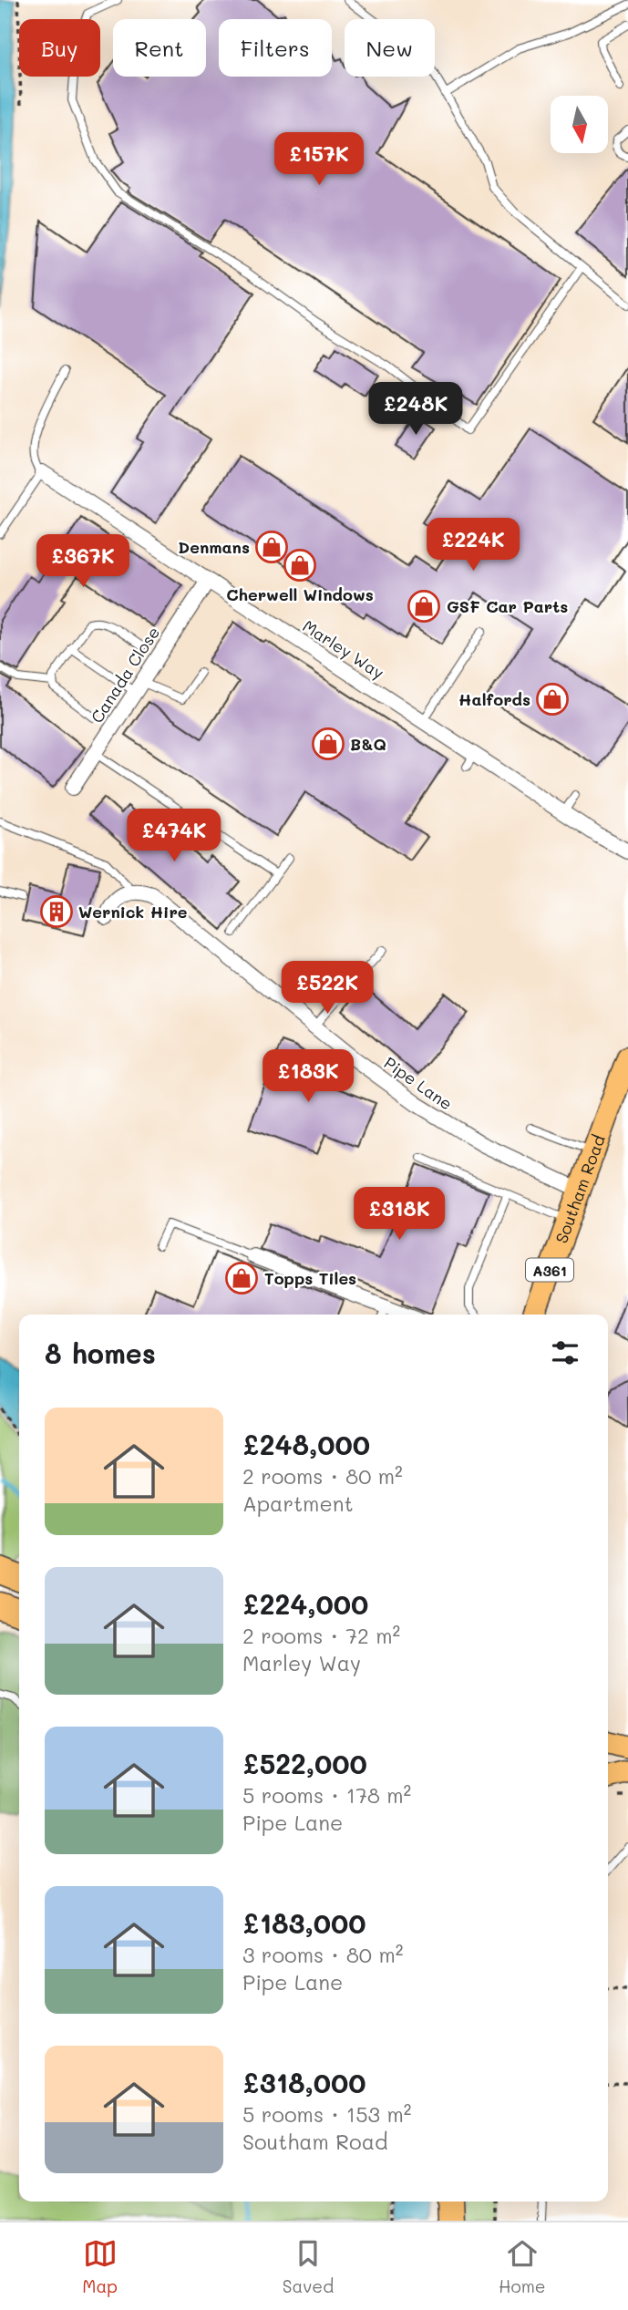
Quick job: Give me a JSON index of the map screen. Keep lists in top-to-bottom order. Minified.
{"streets":{"main road":["Southam Road","A361"],"street":["Marley Way","Canada Close","Pipe Lane"]},"crossings":[["Marley Way","Canada Close"],["Pipe Lane","Southam Road"]],"places":{"shop":["Denmans","Cherwell Windows","GSF Car Parts","Halfords","B&Q","Topps Tiles"],"building":["Wernick Hire"]},"north":"bottom","page":{"chip":["Buy","Rent","Filters","New"],"price":["£157K","£248K","£224K","£367K","£474K","£522K","£183K","£318K"],"heading":"8 homes","list":[{"name":"£248,000","note":"2 rooms · 80 m² · Apartment"},{"name":"£224,000","note":"2 rooms · 72 m² · Marley Way"},{"name":"£522,000","note":"5 rooms · 178 m² · Pipe Lane"},{"name":"£183,000","note":"3 rooms · 80 m² · Pipe Lane"},{"name":"£318,000","note":"5 rooms · 153 m² · Southam Road"}],"tabs":["Map","Saved","Home"]}}
